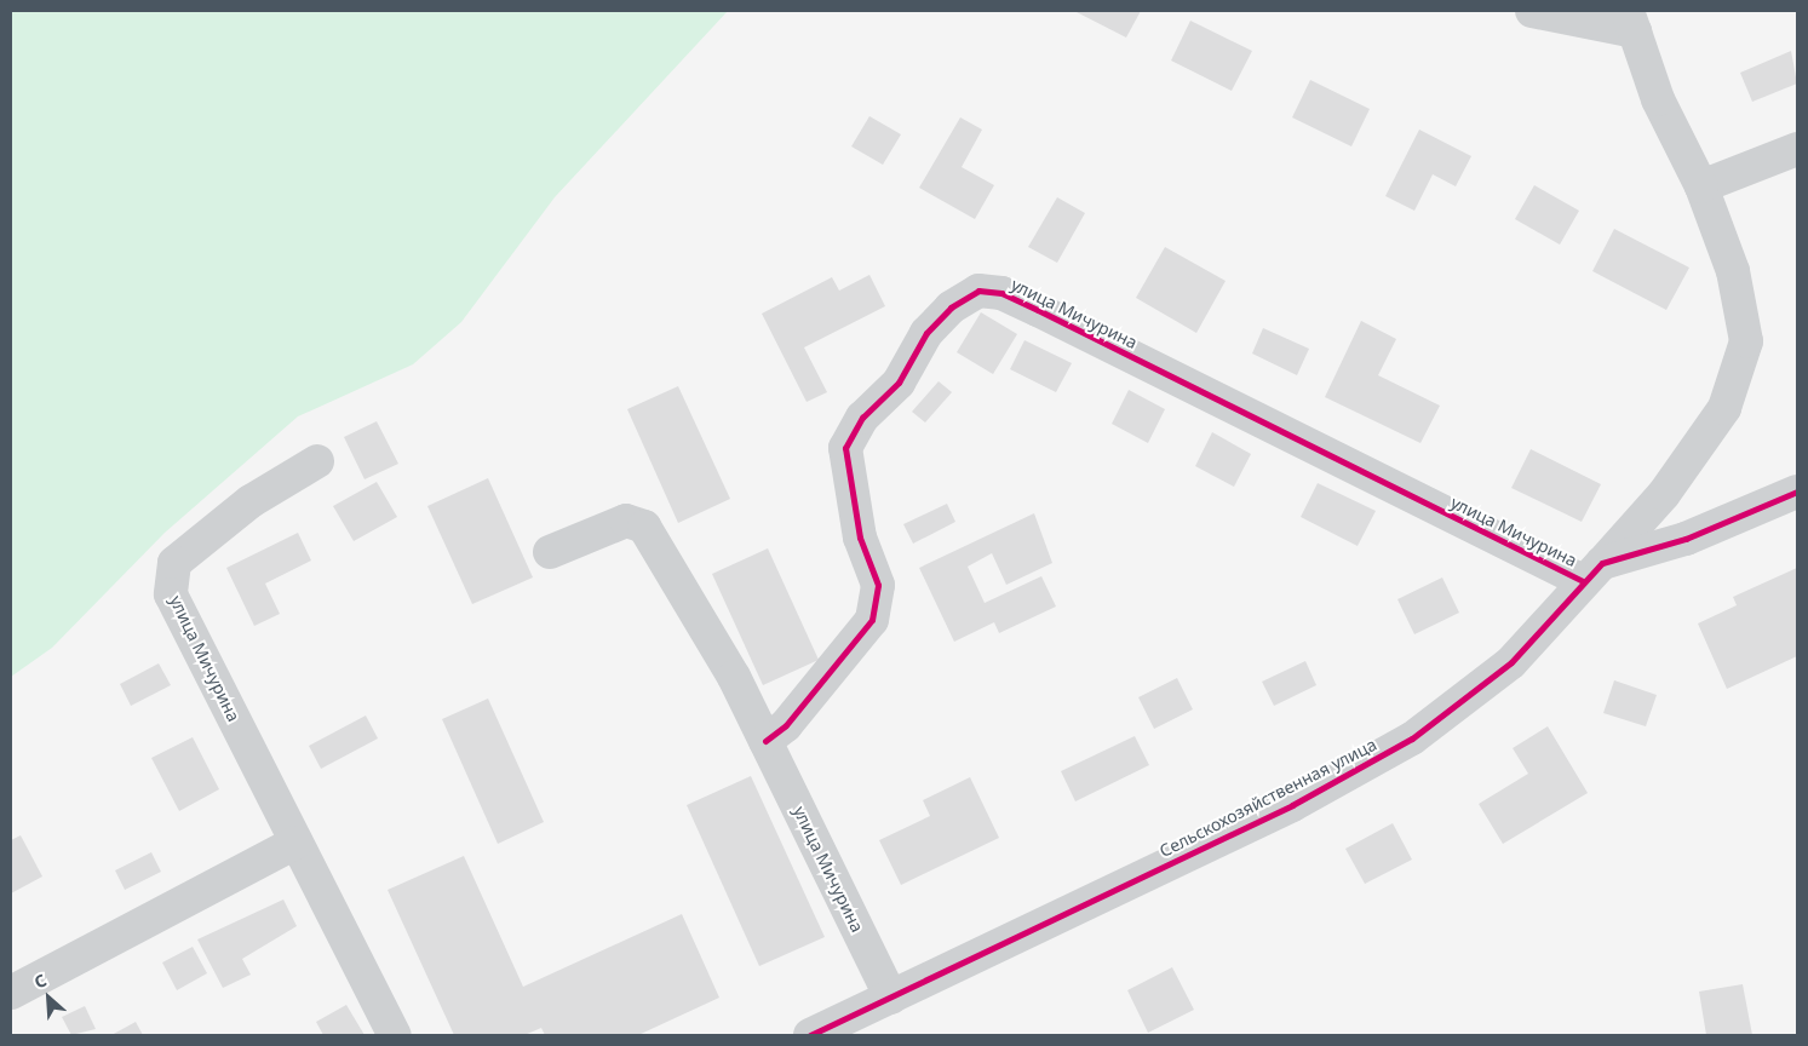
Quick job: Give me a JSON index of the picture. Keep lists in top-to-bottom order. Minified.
{"streets":{"street":["улица Мичурина","Сельскохозяйственная улица"]},"crossings":[["улица Мичурина","Сельскохозяйственная улица"]],"north":"top left"}
